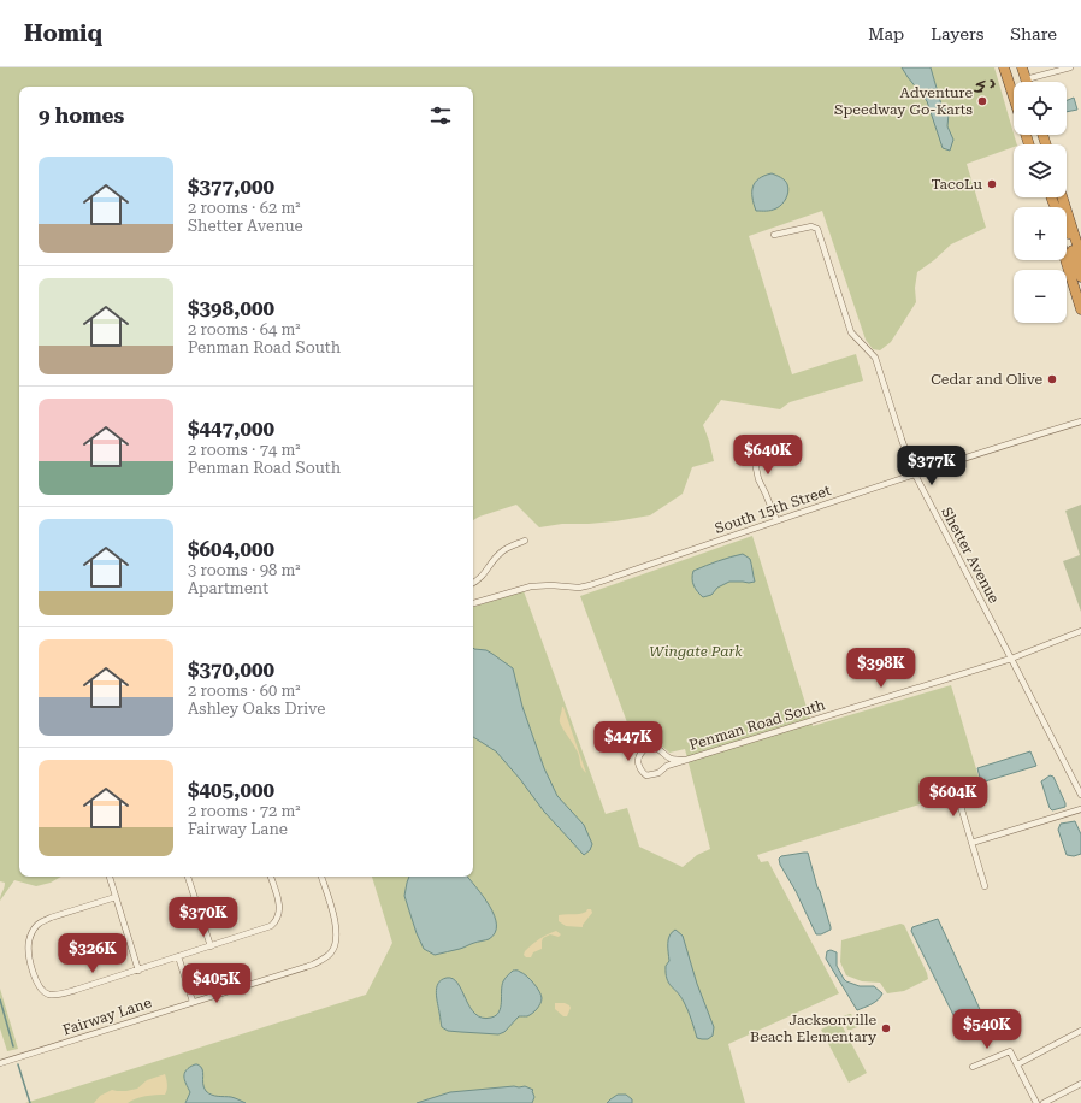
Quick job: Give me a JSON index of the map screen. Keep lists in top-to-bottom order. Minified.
{"streets":{"street":["South 15th Street","Shetter Avenue","Penman Road South","Fairway Lane"]},"crossings":[["South 15th Street","Shetter Avenue"],["Shetter Avenue","Penman Road South"]],"parks":["Wingate Park"],"places":["Adventure Speedway Go-Karts","TacoLu","Cedar and Olive","Jacksonville Beach Elementary"],"page":{"header":"Homiq","nav":["Map","Layers","Share"],"map_buttons":["+","−"],"heading":"9 homes","list":[{"name":"$377,000","note":"2 rooms · 62 m² · Shetter Avenue"},{"name":"$398,000","note":"2 rooms · 64 m² · Penman Road South"},{"name":"$447,000","note":"2 rooms · 74 m² · Penman Road South"},{"name":"$604,000","note":"3 rooms · 98 m² · Apartment"},{"name":"$370,000","note":"2 rooms · 60 m² · Ashley Oaks Drive"},{"name":"$405,000","note":"2 rooms · 72 m² · Fairway Lane"}],"price":["$640K","$377K","$398K","$447K","$604K","$370K","$326K","$405K","$540K"]}}
